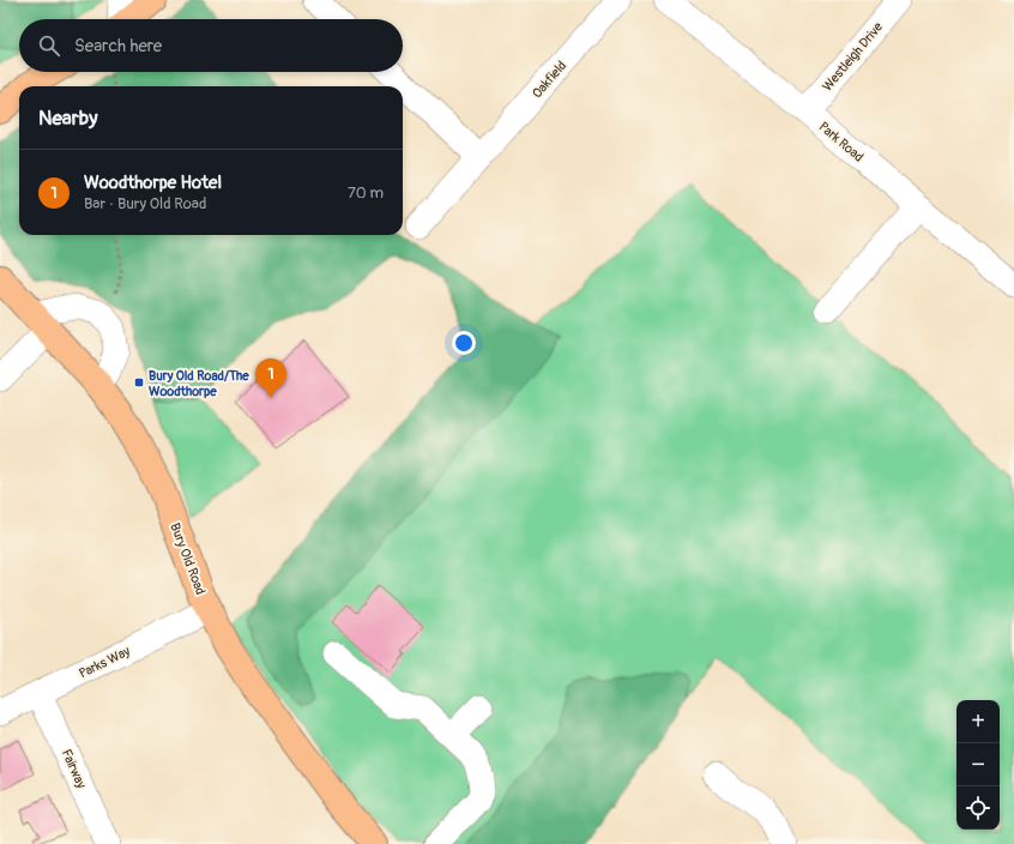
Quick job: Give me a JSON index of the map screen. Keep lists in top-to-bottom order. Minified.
{"streets":{"main road":["Bury Old Road"],"street":["Westleigh Drive","Oakfield","Park Road","Parks Way","Fairway"]},"crossings":[["Westleigh Drive","Park Road"],["Bury Old Road","Parks Way"],["Parks Way","Fairway"]],"places":{"transit":["Bury Old Road/The Woodthorpe"]},"page":{"search":"Search here","heading":"Nearby","list":[{"mark":"1","name":"Woodthorpe Hotel","note":"Bar · Bury Old Road","value":"70 m"}],"pins":"1","map_buttons":["+","−"]}}
